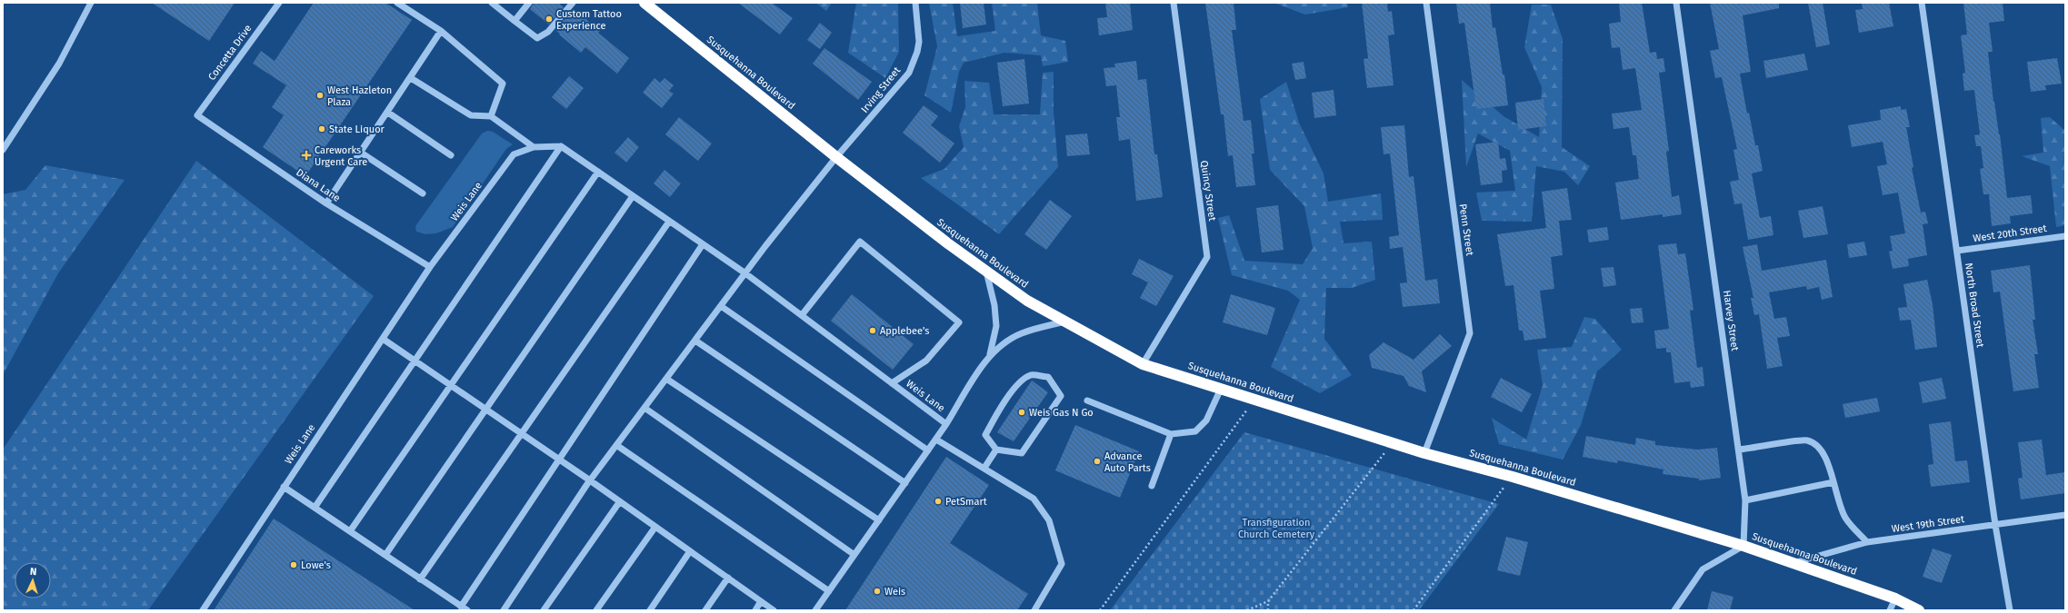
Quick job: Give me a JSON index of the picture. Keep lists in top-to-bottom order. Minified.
{"streets":{"highway":["Susquehanna Boulevard"],"street":["Concetta Drive","Irving Street","Diana Lane","Quincy Street","Weis Lane","Penn Street","West 20th Street","North Broad Street","Harvey Street","West 19th Street"]},"crossings":[["Concetta Drive","Diana Lane"],["Susquehanna Boulevard","Irving Street"],["Susquehanna Boulevard","Quincy Street"],["Susquehanna Boulevard","Penn Street"],["Susquehanna Boulevard","Harvey Street"],["Susquehanna Boulevard","West 19th Street"],["Diana Lane","Weis Lane"],["West 20th Street","North Broad Street"],["North Broad Street","West 19th Street"]],"parks":["Transfiguration Church Cemetery"],"places":{"other":["Custom Tattoo Experience","West Hazleton Plaza","State Liquor","Applebee's","Weis Gas N Go","Advance Auto Parts","PetSmart","Lowe's","Weis"],"health":["Careworks Urgent Care"]},"north":"top"}
